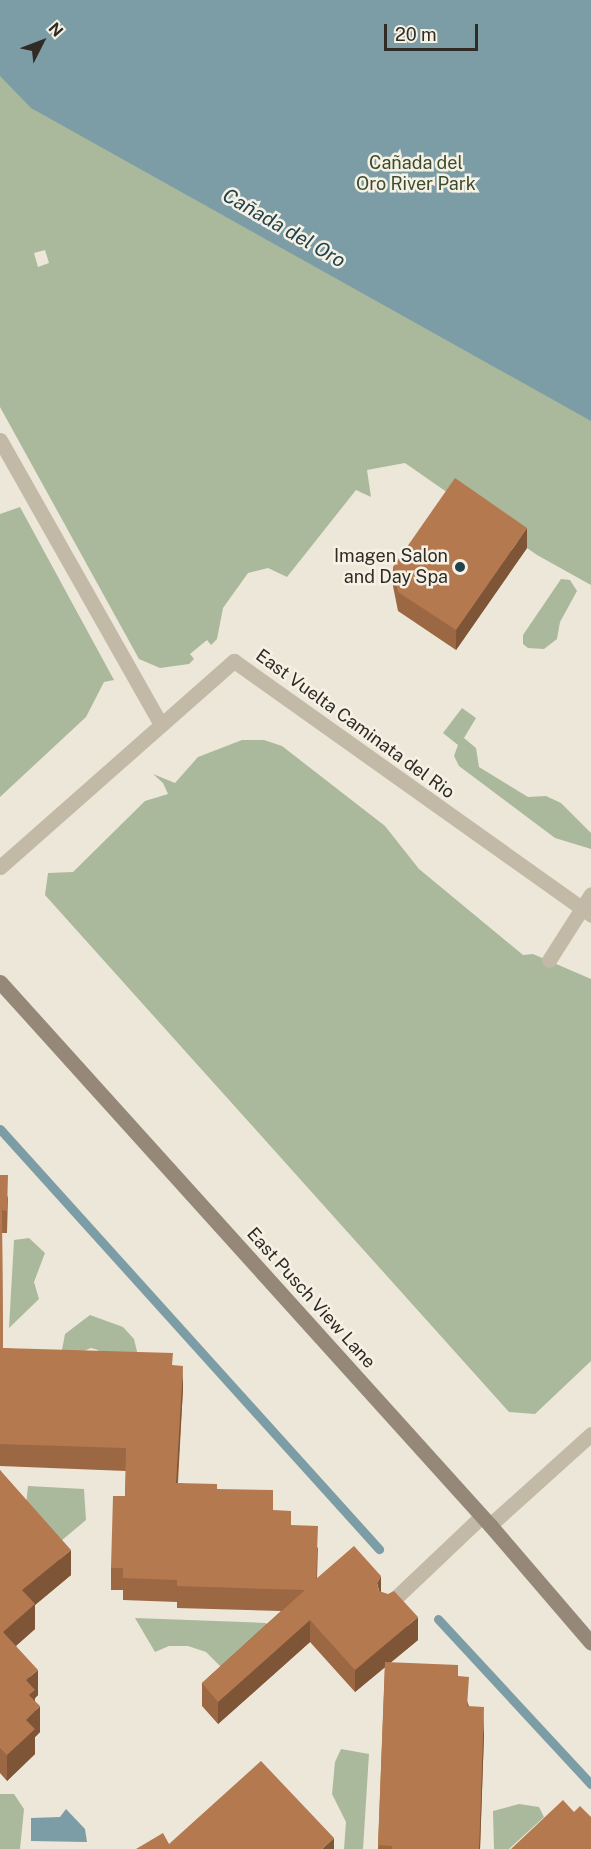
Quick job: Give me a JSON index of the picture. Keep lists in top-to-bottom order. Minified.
{"streets":{"main road":["East Pusch View Lane"],"lane":["East Vuelta Caminata del Rio"]},"water":["Cañada del Oro"],"parks":["Cañada del Oro River Park"],"places":["Imagen Salon and Day Spa"],"scale_bar":"20 m","north":"top right"}
